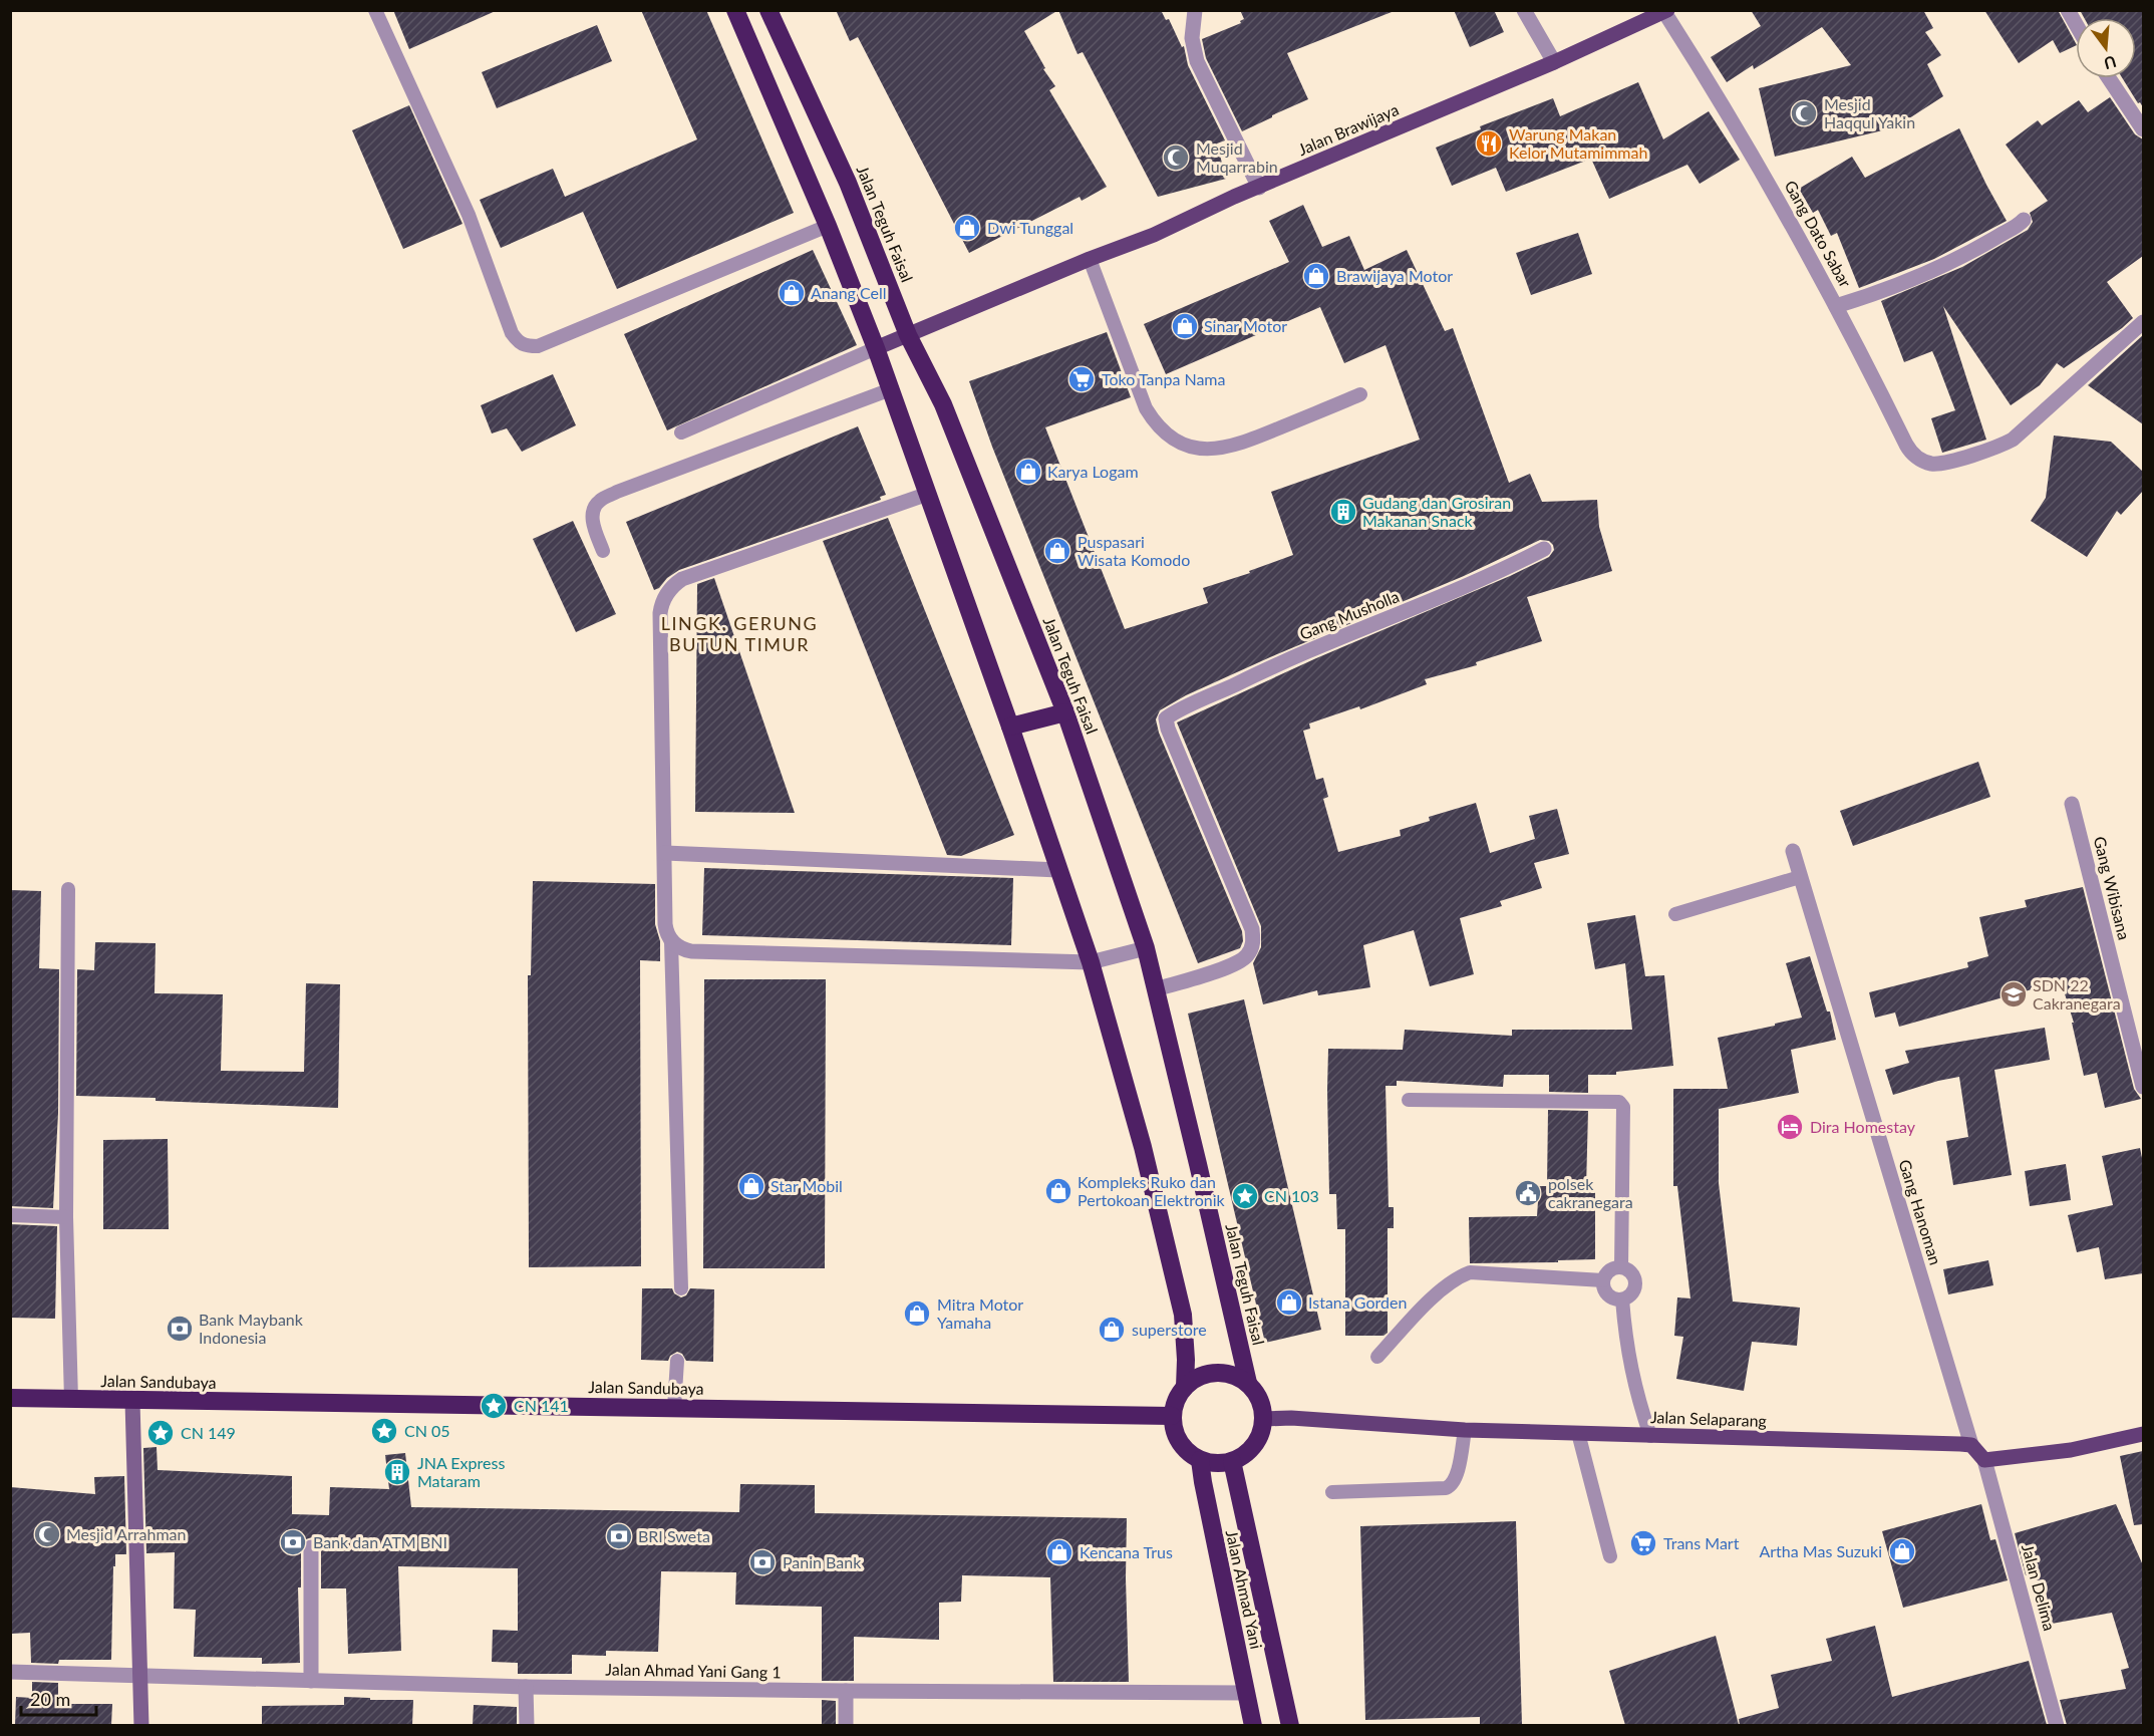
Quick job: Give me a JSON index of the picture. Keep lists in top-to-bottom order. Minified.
{"streets":{"highway":["Jalan Teguh Faisal","Jalan Sandubaya","Jalan Ahmad Yani"],"main road":["Jalan Brawijaya","Jalan Selaparang"],"street":["Gang Dato Sabar","Gang Musholla","Gang Wibisana","Gang Hanoman","Jalan Delima","Jalan Ahmad Yani Gang 1"]},"crossings":[["Jalan Brawijaya","Jalan Teguh Faisal"],["Jalan Brawijaya","Gang Dato Sabar"],["Jalan Teguh Faisal","Gang Musholla"],["Jalan Teguh Faisal","Jalan Sandubaya"],["Jalan Teguh Faisal","Jalan Selaparang"],["Jalan Teguh Faisal","Jalan Ahmad Yani"],["Gang Hanoman","Jalan Selaparang"],["Jalan Sandubaya","Jalan Selaparang"],["Jalan Sandubaya","Jalan Ahmad Yani"],["Jalan Selaparang","Jalan Ahmad Yani"],["Jalan Ahmad Yani","Jalan Ahmad Yani Gang 1"]],"districts":["LINGK. GERUNG BUTUN TIMUR"],"places":{"mosque":["Mesjid Haqqul Yakin","Mesjid Muqarrabin","Mesjid Arrahman"],"restaurant":["Warung Makan Kelor Mutamimmah"],"shop":["Dwi Tunggal","Brawijaya Motor","Anang Cell","Sinar Motor","Karya Logam","Puspasari Wisata Komodo","Star Mobil","Kompleks Ruko dan Pertokoan Elektronik","Istana Gorden","Mitra Motor Yamaha","superstore","Artha Mas Suzuki","Kencana Trus"],"supermarket":["Toko Tanpa Nama","Trans Mart"],"building":["Gudang dan Grosiran Makanan Snack","JNA Express Mataram"],"school or university":["SDN 22 Cakranegara"],"hotel":["Dira Homestay"],"public building":["polsek cakranegara"],"place":["CN 103","CN 141","CN 05","CN 149"],"bank":["Bank Maybank Indonesia","BRI Sweta","Bank dan ATM BNI","Panin Bank"]},"scale_bar":"20 m","north":"bottom"}
